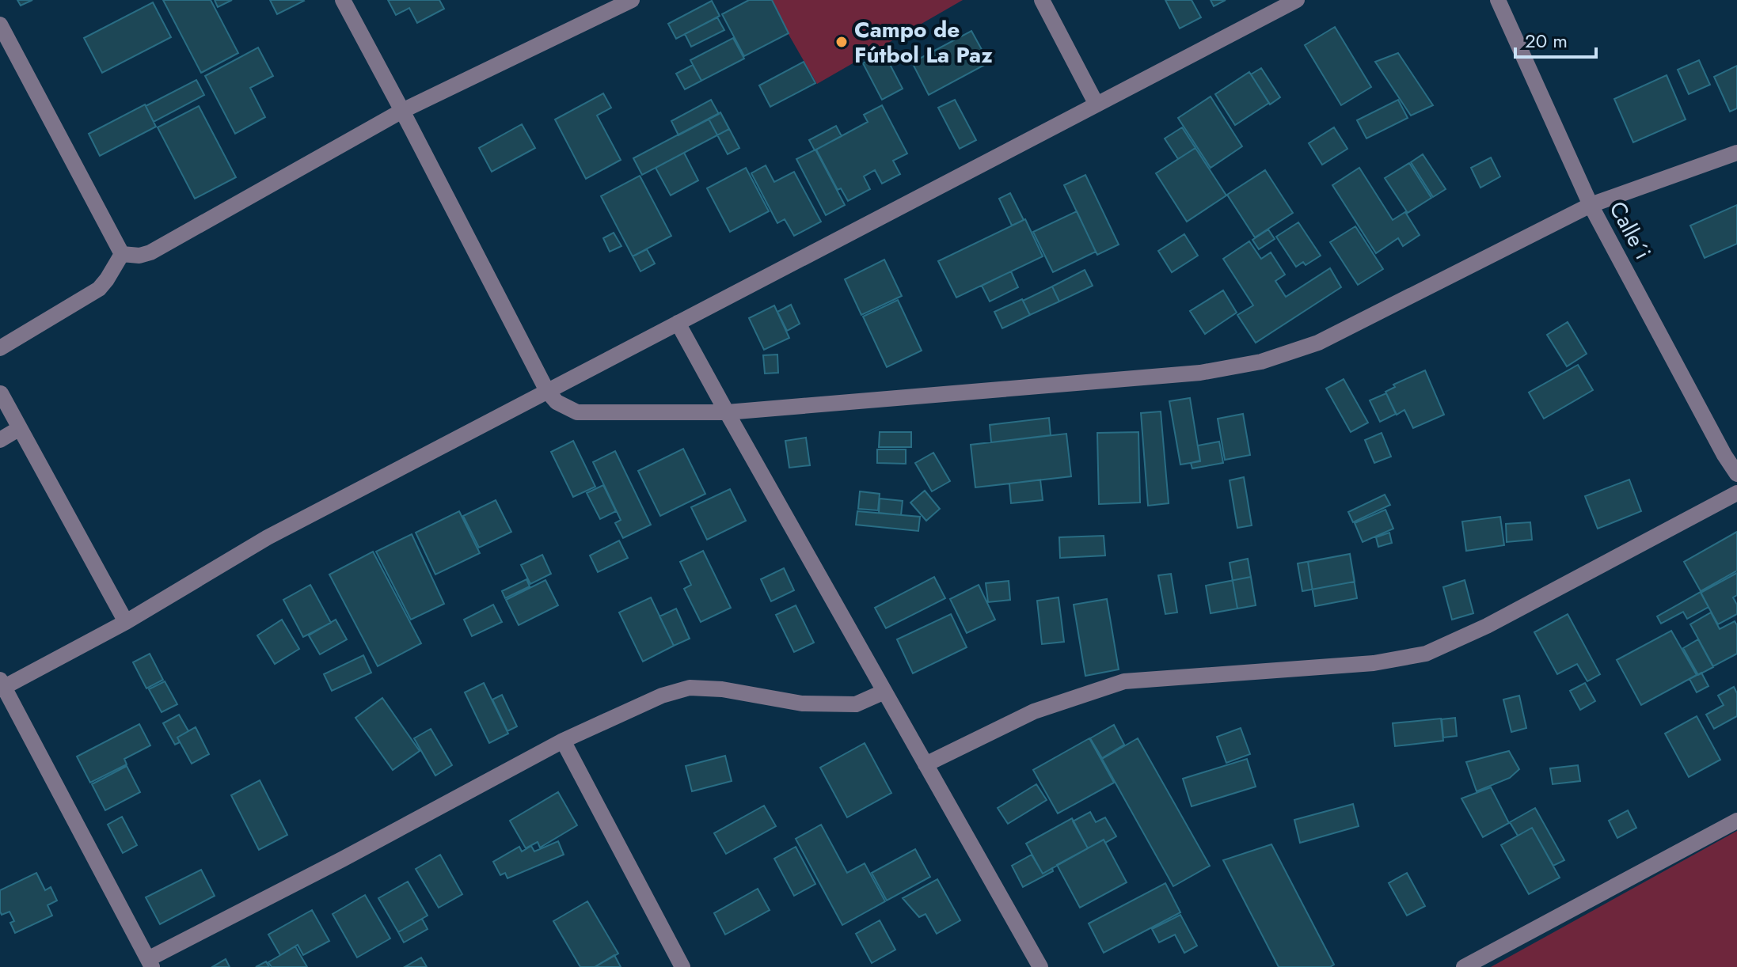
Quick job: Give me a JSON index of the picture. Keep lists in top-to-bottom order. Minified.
{"streets":{"street":["Calle´i"]},"places":["Campo de Fútbol La Paz"],"scale_bar":"20 m"}
